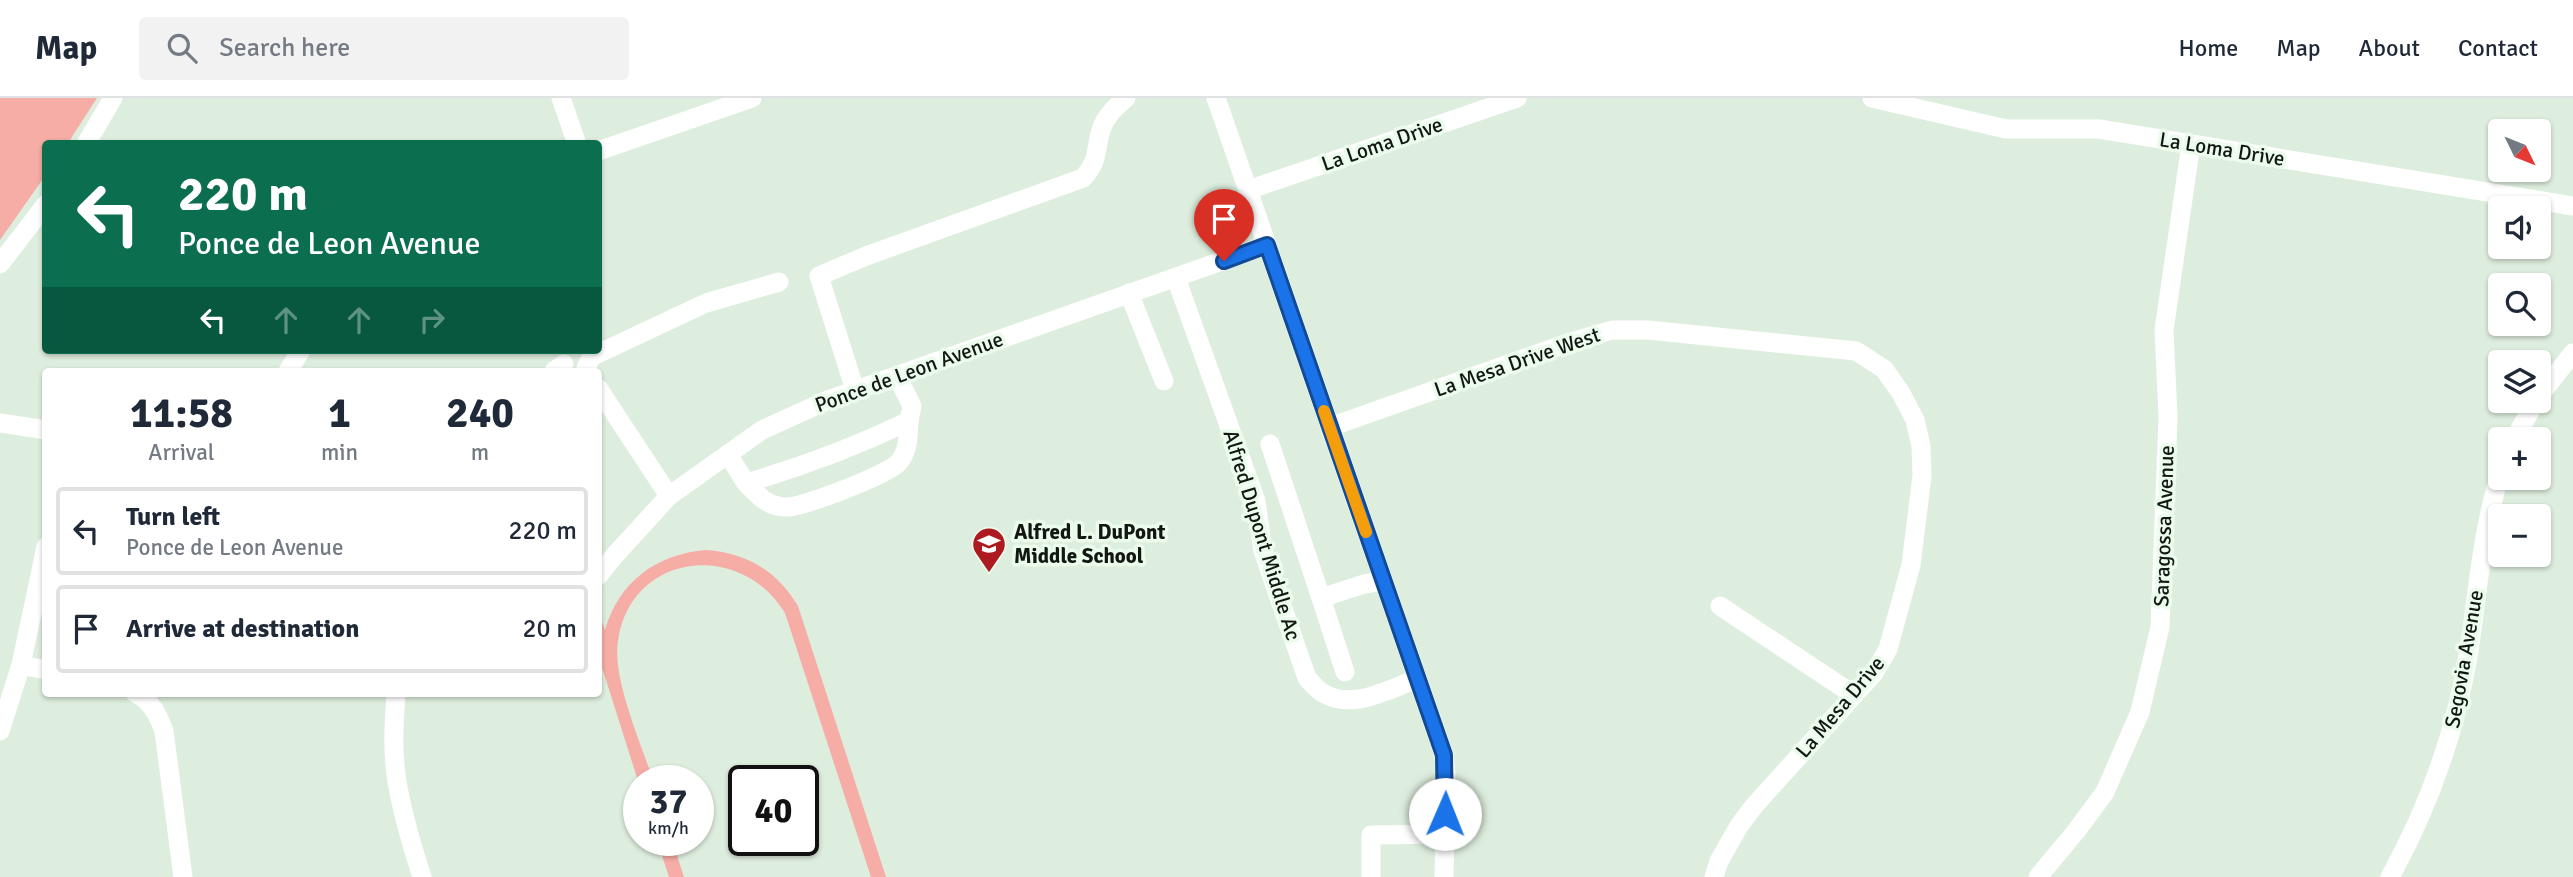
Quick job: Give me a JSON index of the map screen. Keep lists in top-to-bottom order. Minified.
{"streets":{"street":["La Loma Drive","La Mesa Drive West","Ponce de Leon Avenue","Saragossa Avenue","Alfred Dupont Middle Ac","Segovia Avenue","La Mesa Drive"]},"crossings":[["La Loma Drive","Saragossa Avenue"],["La Mesa Drive West","La Mesa Drive"],["Ponce de Leon Avenue","Alfred Dupont Middle Ac"]],"places":{"school or university":["Alfred L. DuPont Middle School"]},"north":"bottom right","page":{"header":"Map","search":"Search here","nav":["Home","Map","About","Contact"],"map_buttons":["+","−"],"turn":["220 m","Ponce de Leon Avenue"],"eta":["11:58","Arrival","1","min","240","m"],"list":[{"name":"Turn left","note":"Ponce de Leon Avenue","value":"220 m"},{"name":"Arrive at destination","value":"20 m"}],"speed":"37 km/h","limit":"40"}}
